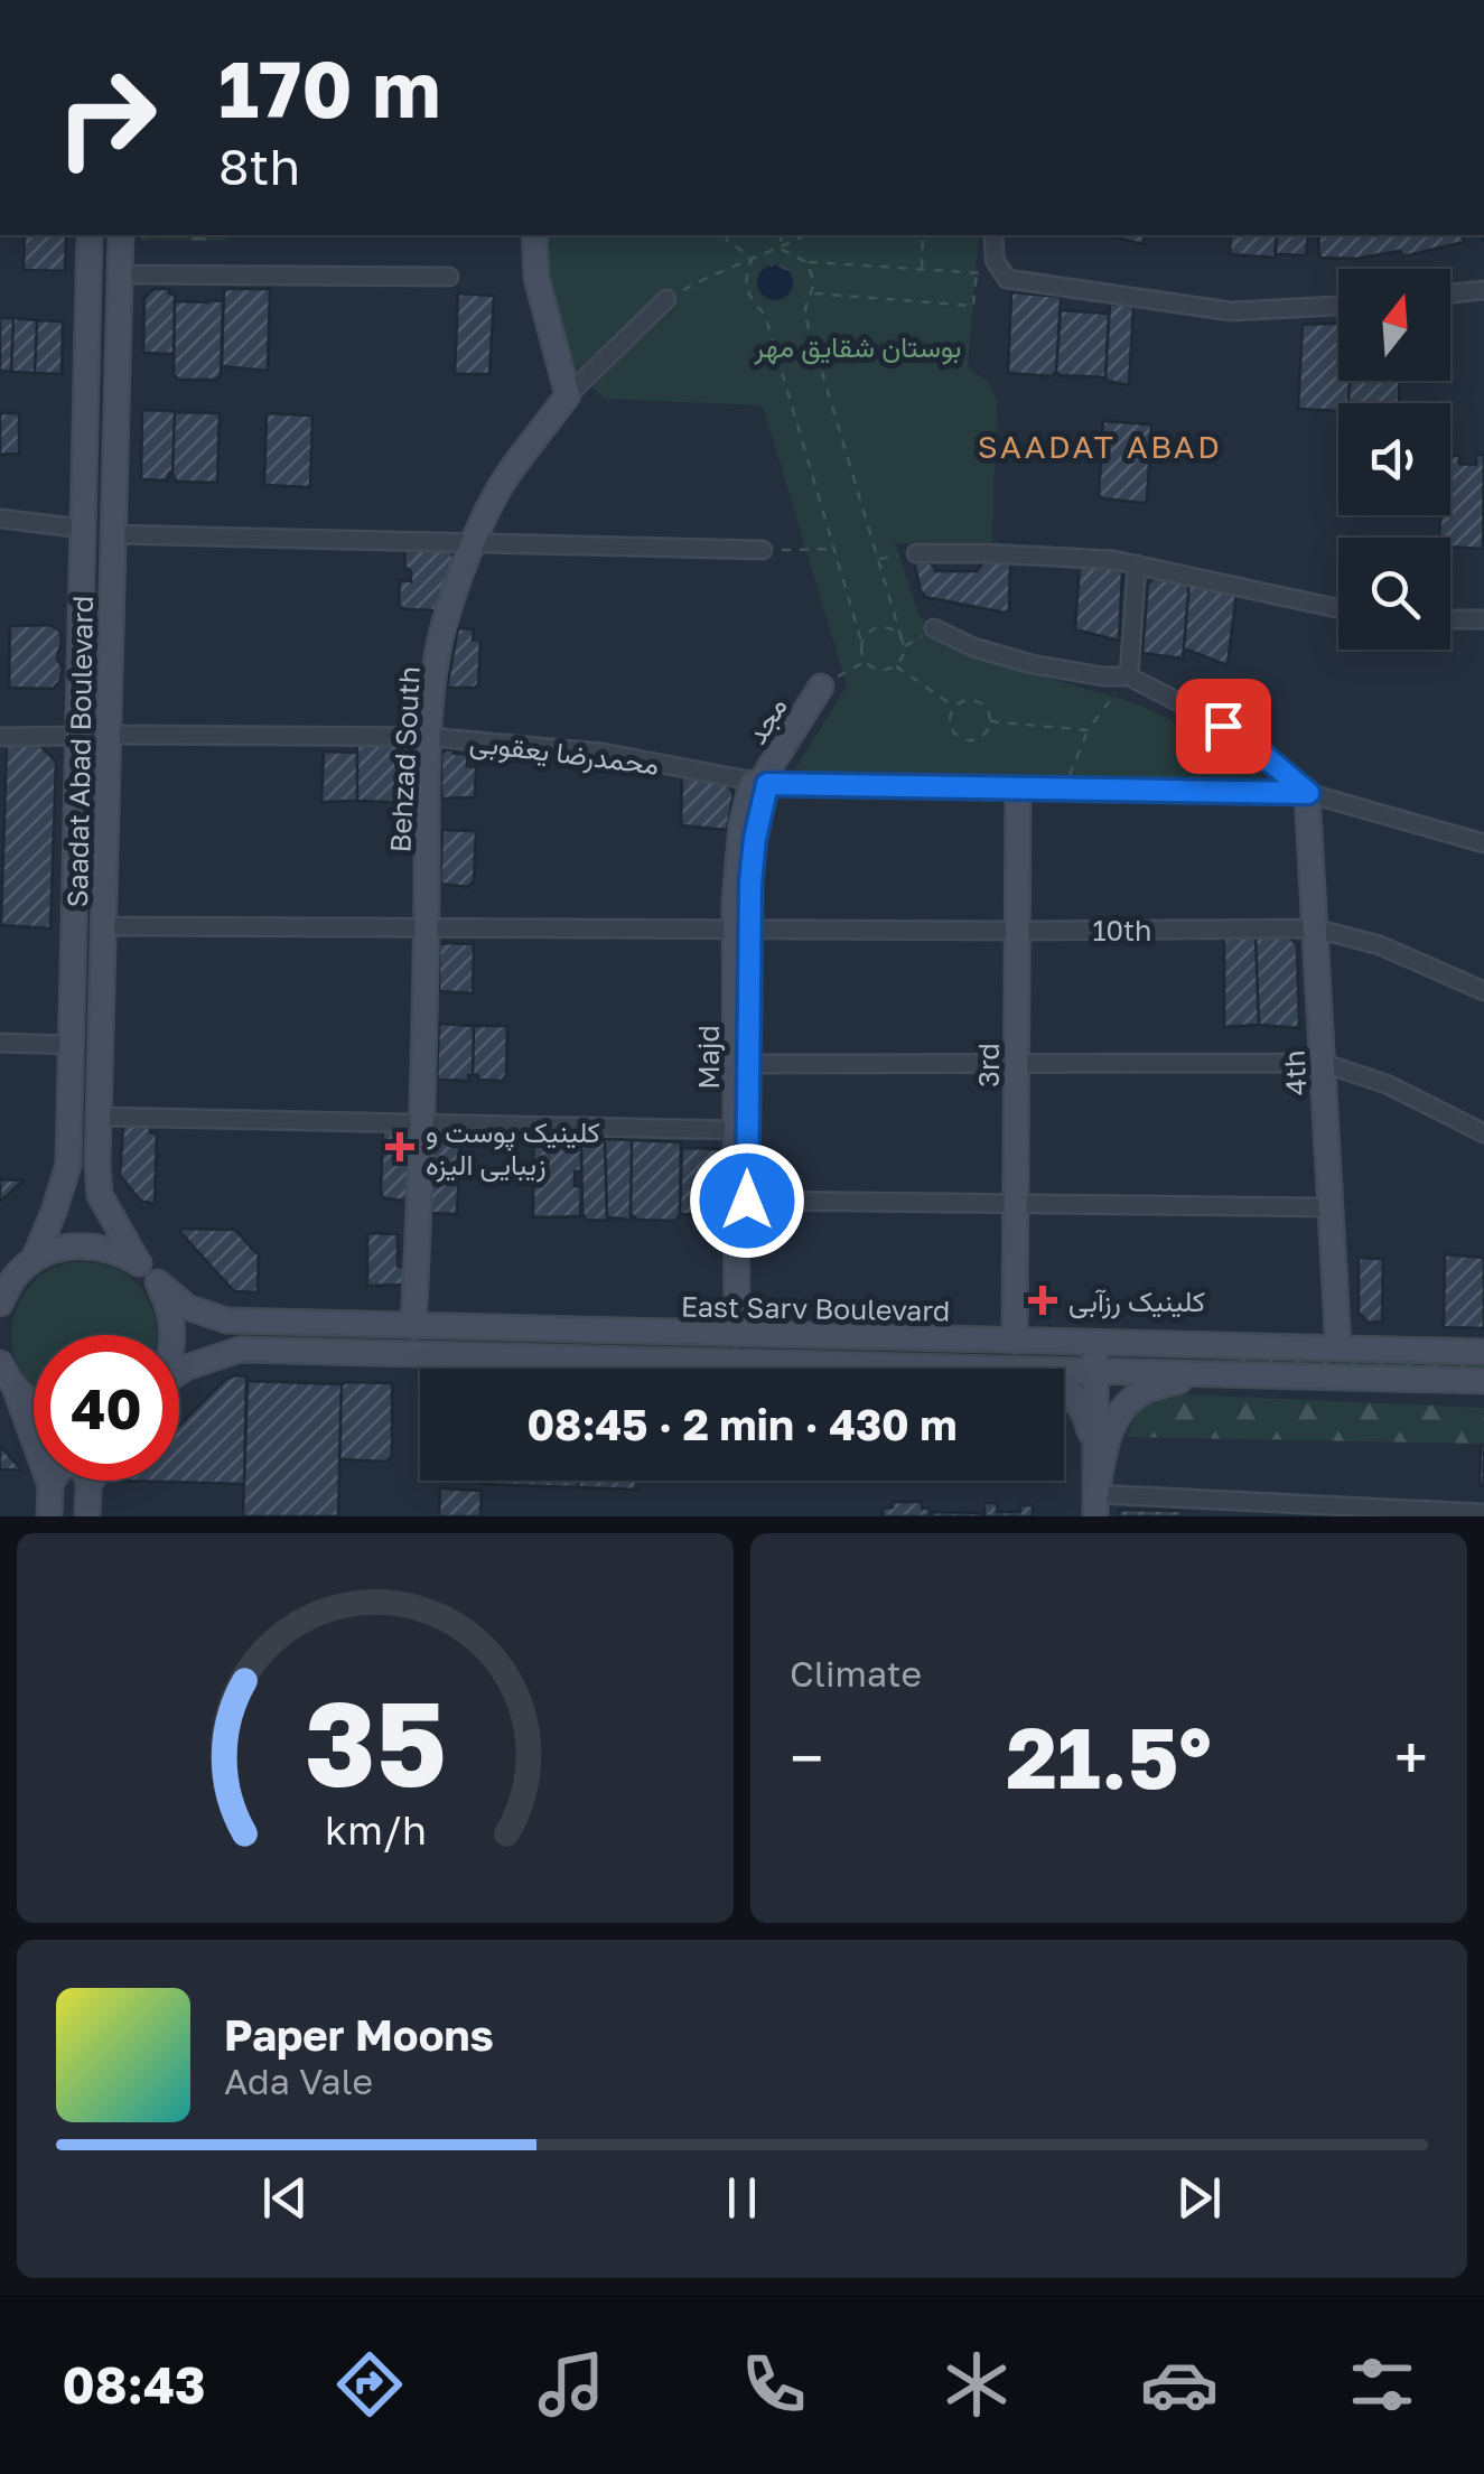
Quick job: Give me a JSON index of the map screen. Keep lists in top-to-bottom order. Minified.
{"streets":{"main road":["مجد","Saadat Abad Boulevard","Behzad South","Majd","3rd","4th","East Sarv Boulevard"],"street":["محمدرضا یعقوبی","10th"]},"crossings":[["مجد","محمدرضا یعقوبی"],["مجد","Majd"],["Saadat Abad Boulevard","محمدرضا یعقوبی"],["Saadat Abad Boulevard","10th"],["محمدرضا یعقوبی","Behzad South"],["محمدرضا یعقوبی","Majd"],["محمدرضا یعقوبی","3rd"],["محمدرضا یعقوبی","4th"],["Behzad South","10th"],["Behzad South","East Sarv Boulevard"],["10th","Majd"],["10th","3rd"],["10th","4th"],["Majd","East Sarv Boulevard"],["3rd","East Sarv Boulevard"],["4th","East Sarv Boulevard"]],"districts":["SAADAT ABAD"],"parks":["بوستان شقایق مهر"],"places":{"health":["کلینیک پوست و زیبایی الیزه","کلینیک رزآبی"]},"north":"top","page":{"turn":["170 m","8th"],"limit":"40","trip":"08:45 · 2 min · 430 m","tile":"Climate","heat":["−","21.5°","+"],"song":["Paper Moons","Ada Vale"],"tabs":"08:43","gauge":["35","km/h"]}}
